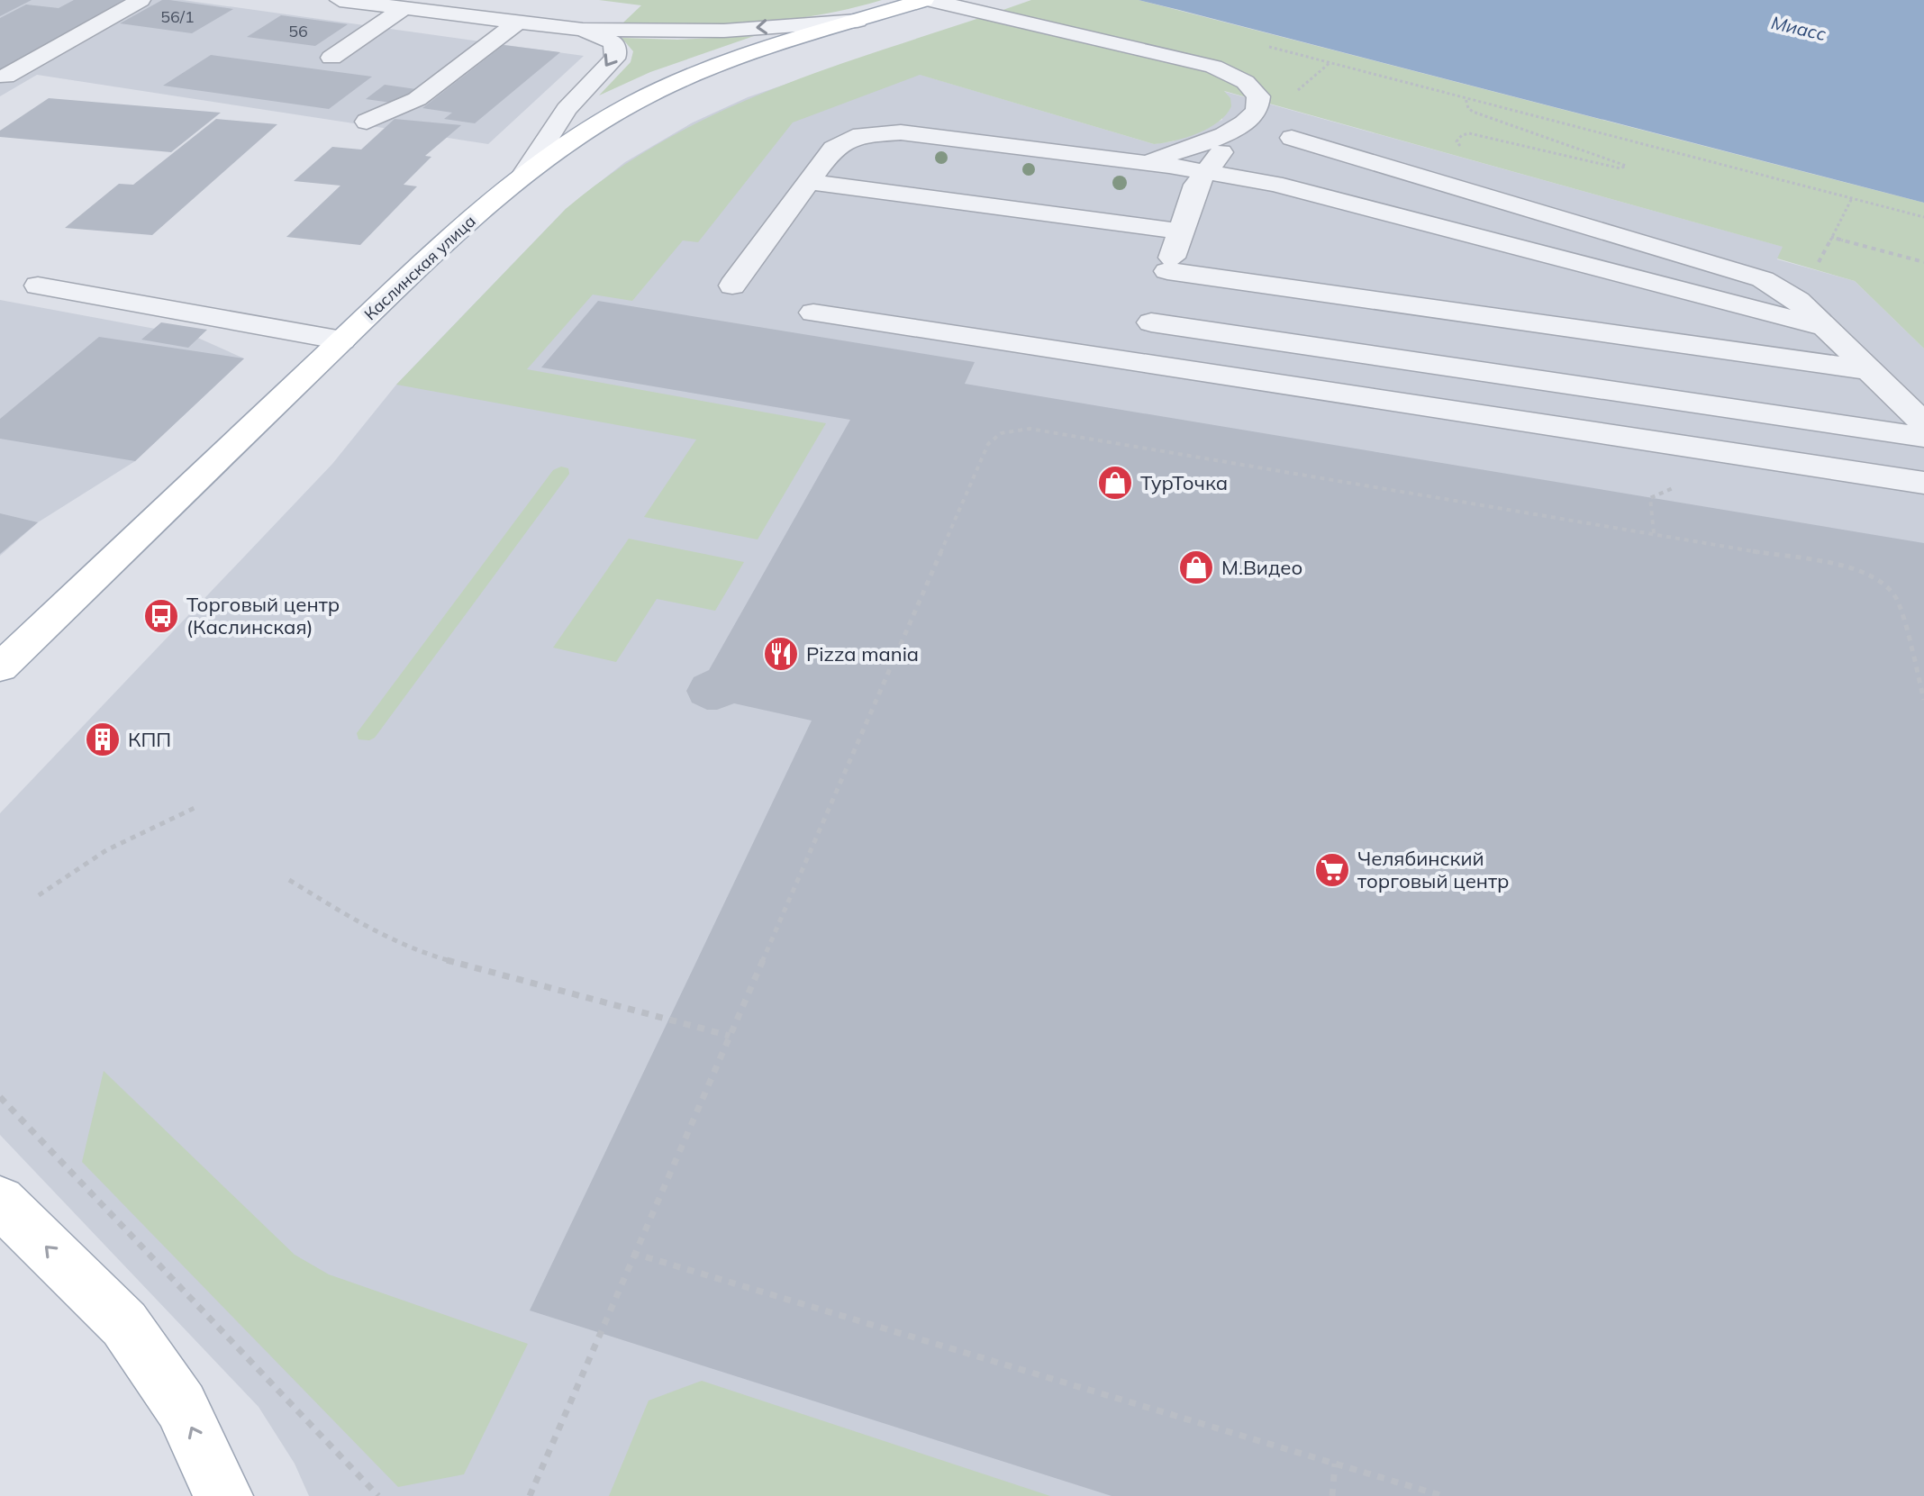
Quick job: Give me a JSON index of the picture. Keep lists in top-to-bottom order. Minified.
{"streets":{"main road":["Каслинская улица"]},"water":["Миасс"],"places":{"shop":["ТурТочка","М.Видео"],"bus stop":["Торговый центр (Каслинская)"],"restaurant":["Pizza mania"],"building":["КПП"],"supermarket":["Челябинский торговый центр"]},"house_numbers":["56/1","56"]}
